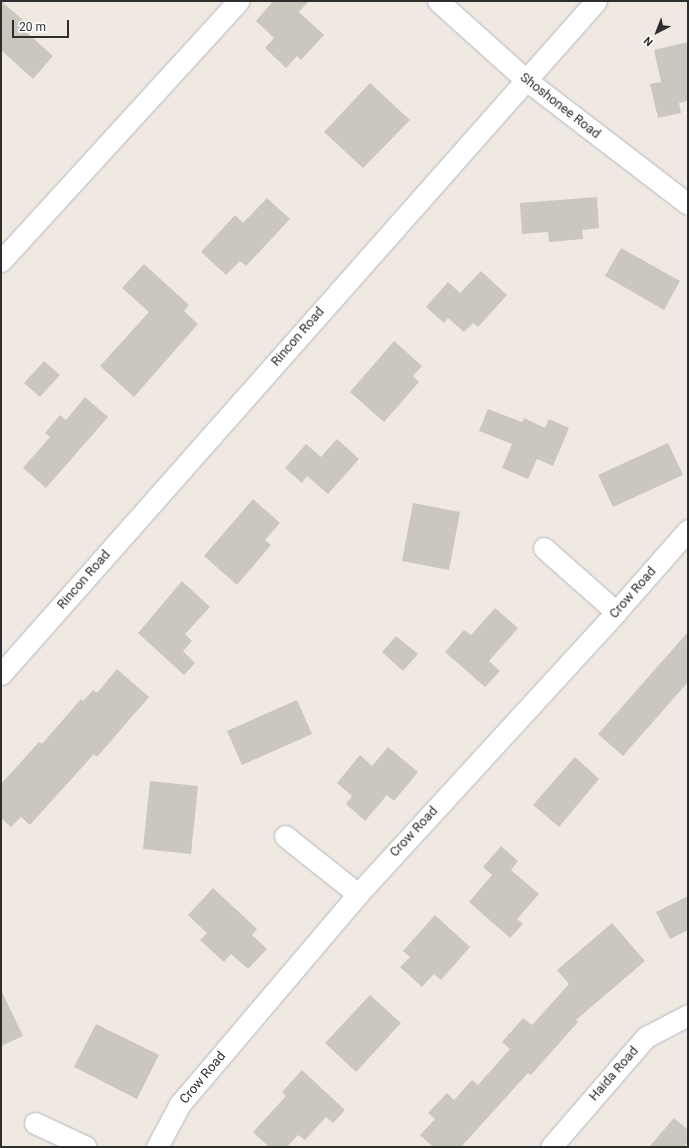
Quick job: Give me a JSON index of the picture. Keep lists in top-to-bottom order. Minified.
{"streets":{"street":["Shoshonee Road","Rincon Road","Crow Road","Haida Road"]},"crossings":[["Shoshonee Road","Rincon Road"]],"scale_bar":"20 m","north":"bottom left"}
